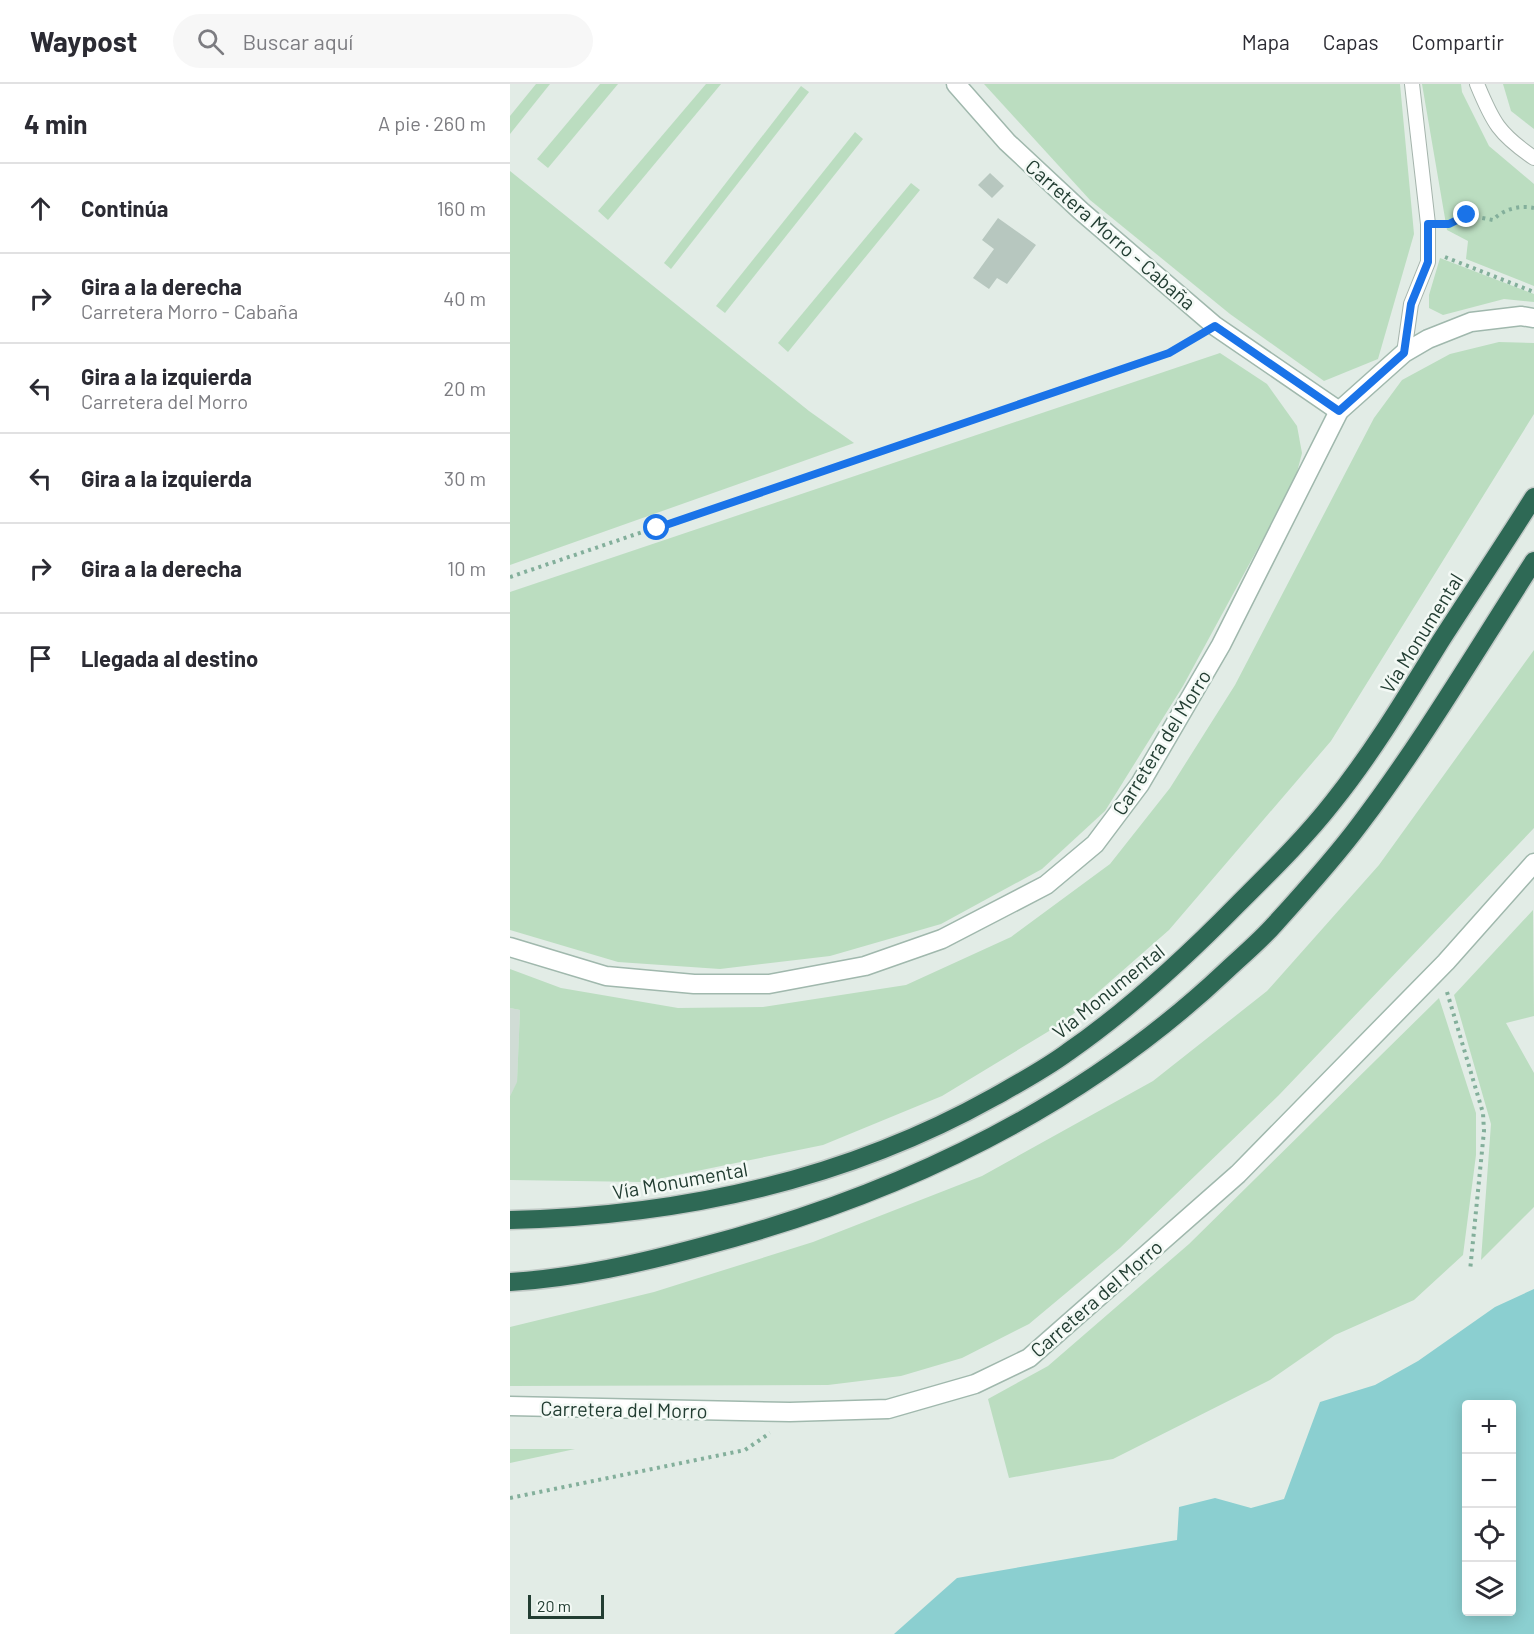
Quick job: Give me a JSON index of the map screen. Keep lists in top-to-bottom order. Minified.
{"streets":{"highway":["Vía Monumental"],"street":["Carretera Morro - Cabaña","Carretera del Morro"]},"crossings":[["Carretera Morro - Cabaña","Carretera del Morro"]],"scale_bar":"20 m","page":{"header":"Waypost","search":"Buscar aquí","nav":["Mapa","Capas","Compartir"],"heading":["4 min","A pie · 260 m"],"list":[["Continúa","160 m"],["Gira a la derecha","Carretera Morro - Cabaña","40 m"],["Gira a la izquierda","Carretera del Morro","20 m"],["Gira a la izquierda","30 m"],["Gira a la derecha","10 m"],"Llegada al destino"],"map_buttons":["+","−"],"scale":"20 m"}}
